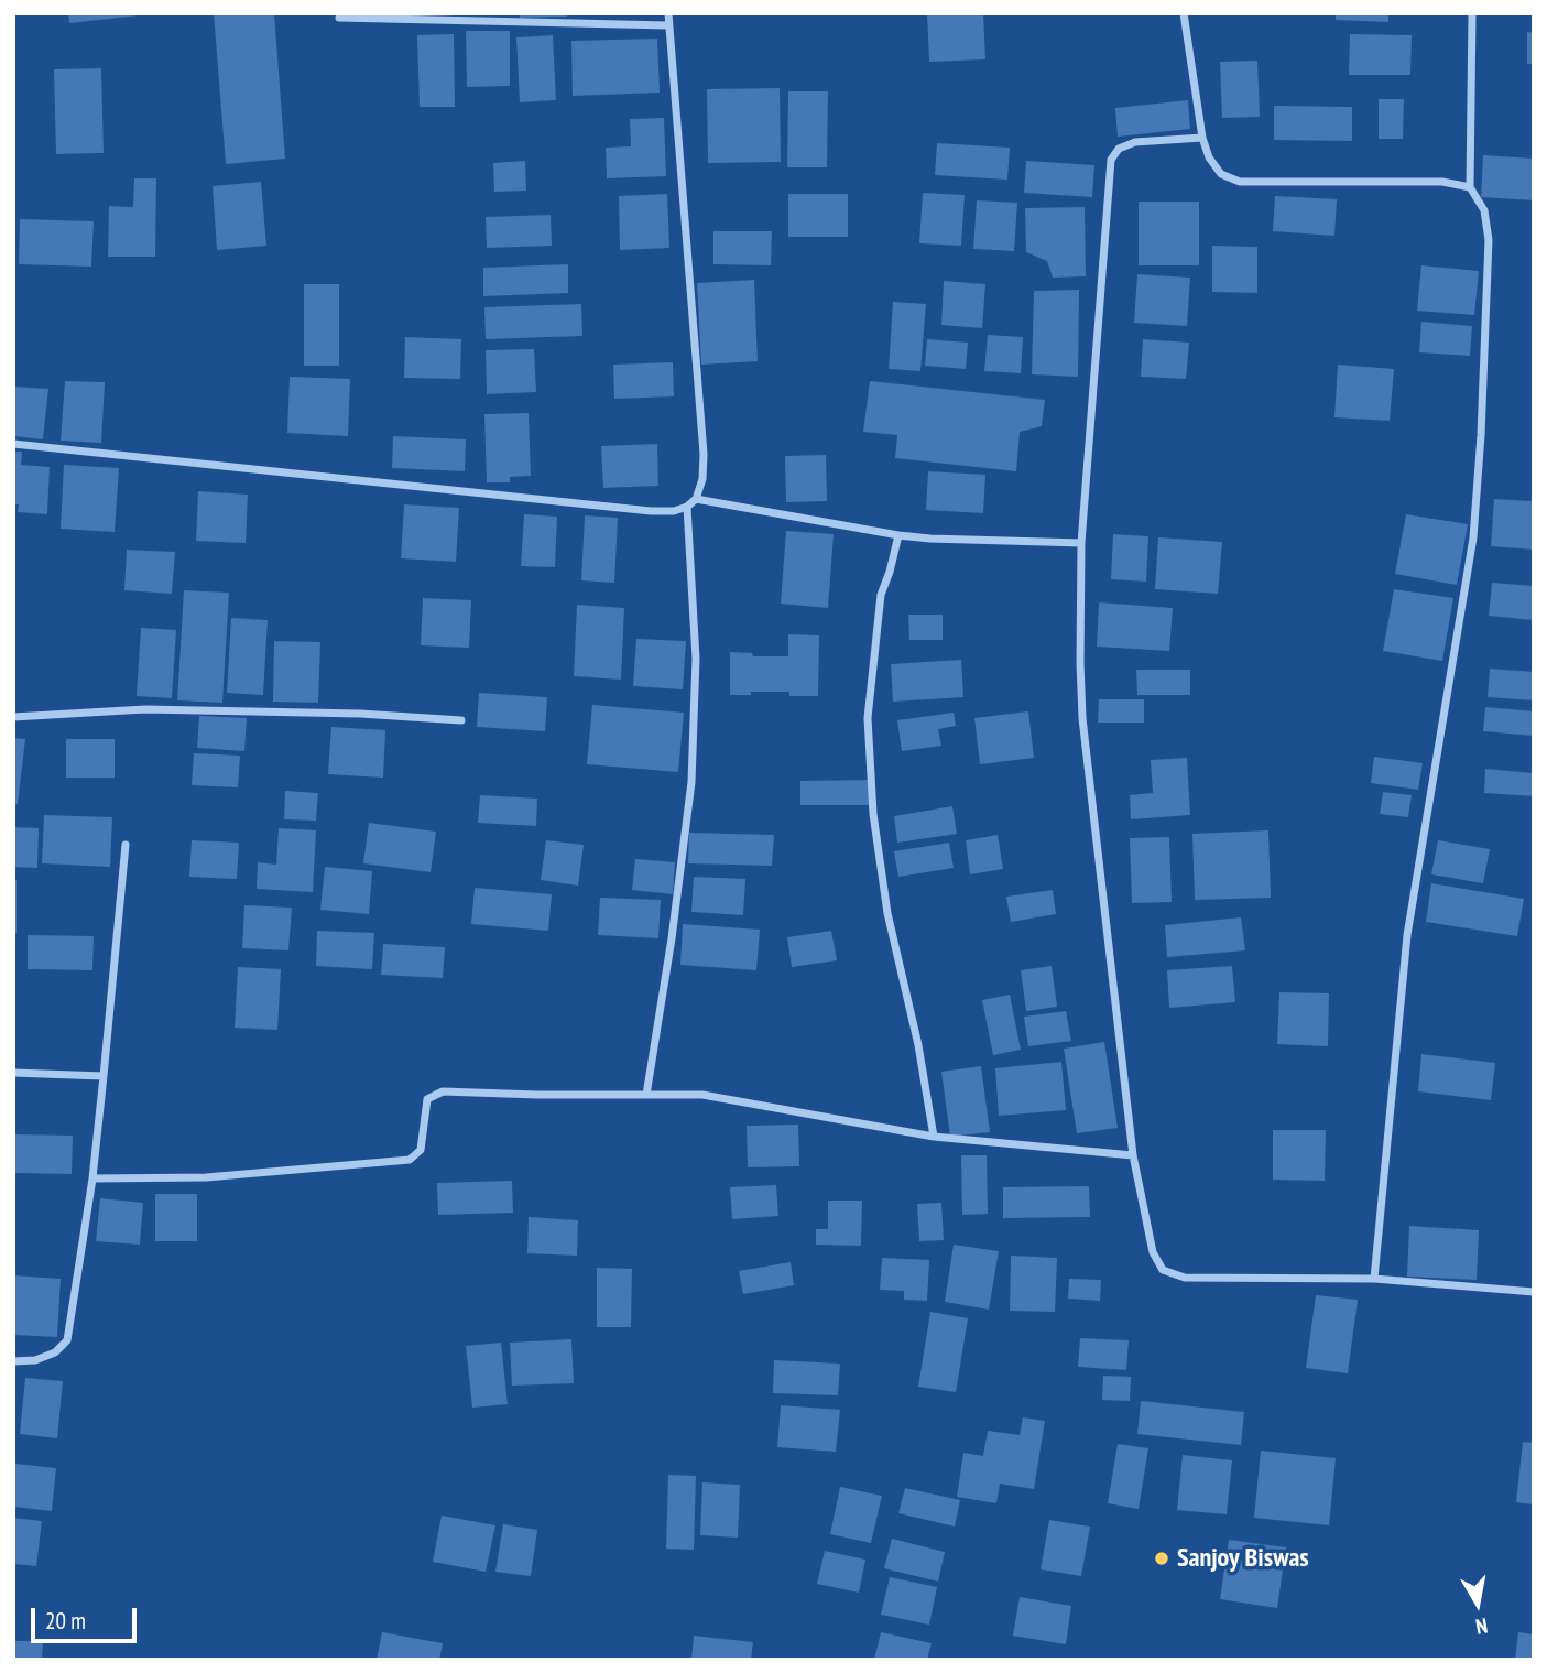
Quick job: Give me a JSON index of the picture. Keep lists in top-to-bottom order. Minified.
{"places":["Sanjoy Biswas"],"scale_bar":"20 m","north":"bottom"}
